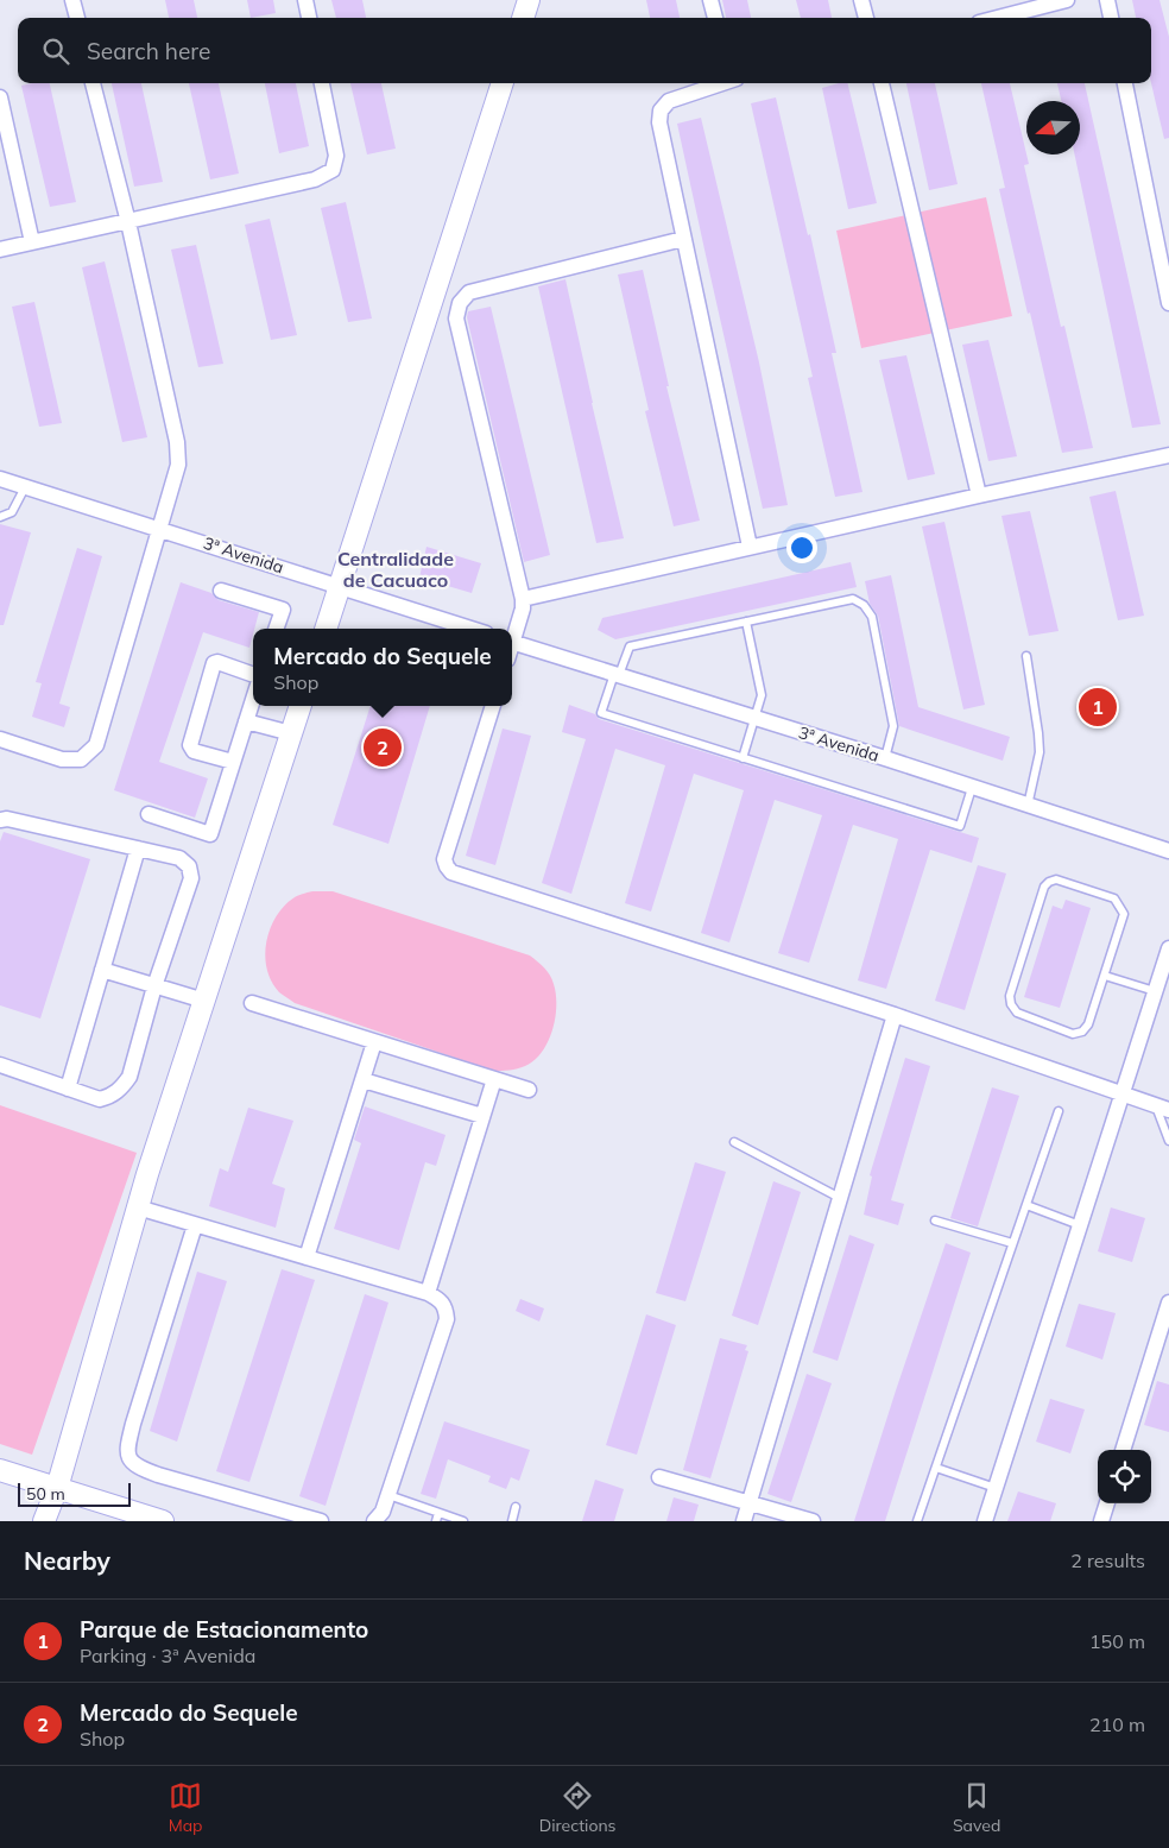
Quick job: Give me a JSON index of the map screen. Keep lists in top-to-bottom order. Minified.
{"streets":{"street":["3ª Avenida"]},"districts":["Centralidade de Cacuaco"],"scale_bar":"50 m","north":"left","page":{"search":"Search here","popup":["Mercado do Sequele","Shop"],"pins":["1","2"],"scale":"50 m","heading":["Nearby","2 results"],"list":[{"mark":"1","name":"Parque de Estacionamento","note":"Parking · 3ª Avenida","value":"150 m"},{"mark":"2","name":"Mercado do Sequele","note":"Shop","value":"210 m"}],"nav":["Map","Directions","Saved"]}}
